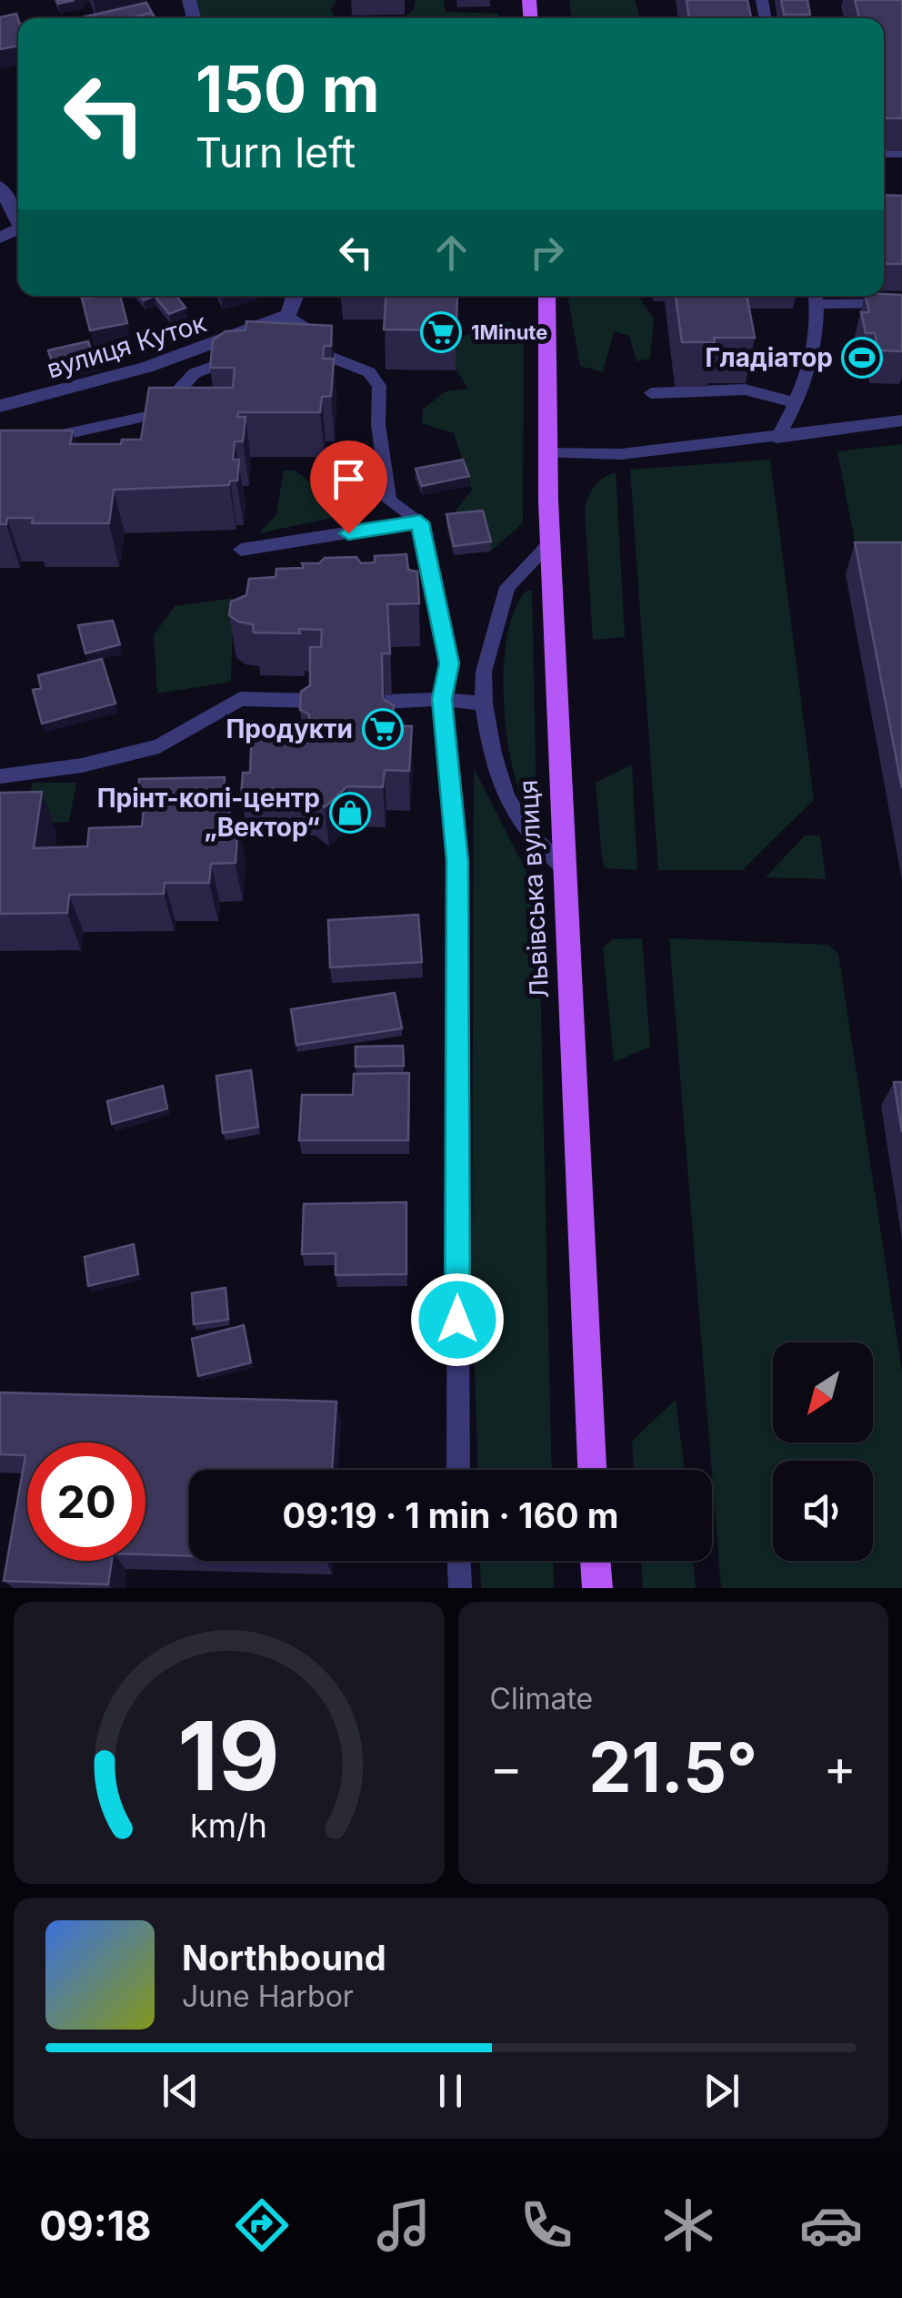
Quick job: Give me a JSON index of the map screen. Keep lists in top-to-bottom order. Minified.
{"streets":{"main road":["Львівська вулиця"],"street":["вулиця Куток"]},"places":{"supermarket":["1Minute","Продукти"],"sports":["Гладіатор"],"shop":["Прінт-копі-центр „Вектор“"]},"north":"bottom left","page":{"turn":["150 m","Turn left"],"limit":"20","trip":"09:19 · 1 min · 160 m","tile":"Climate","heat":["−","21.5°","+"],"song":["Northbound","June Harbor"],"tabs":"09:18","gauge":["19","km/h"]}}
